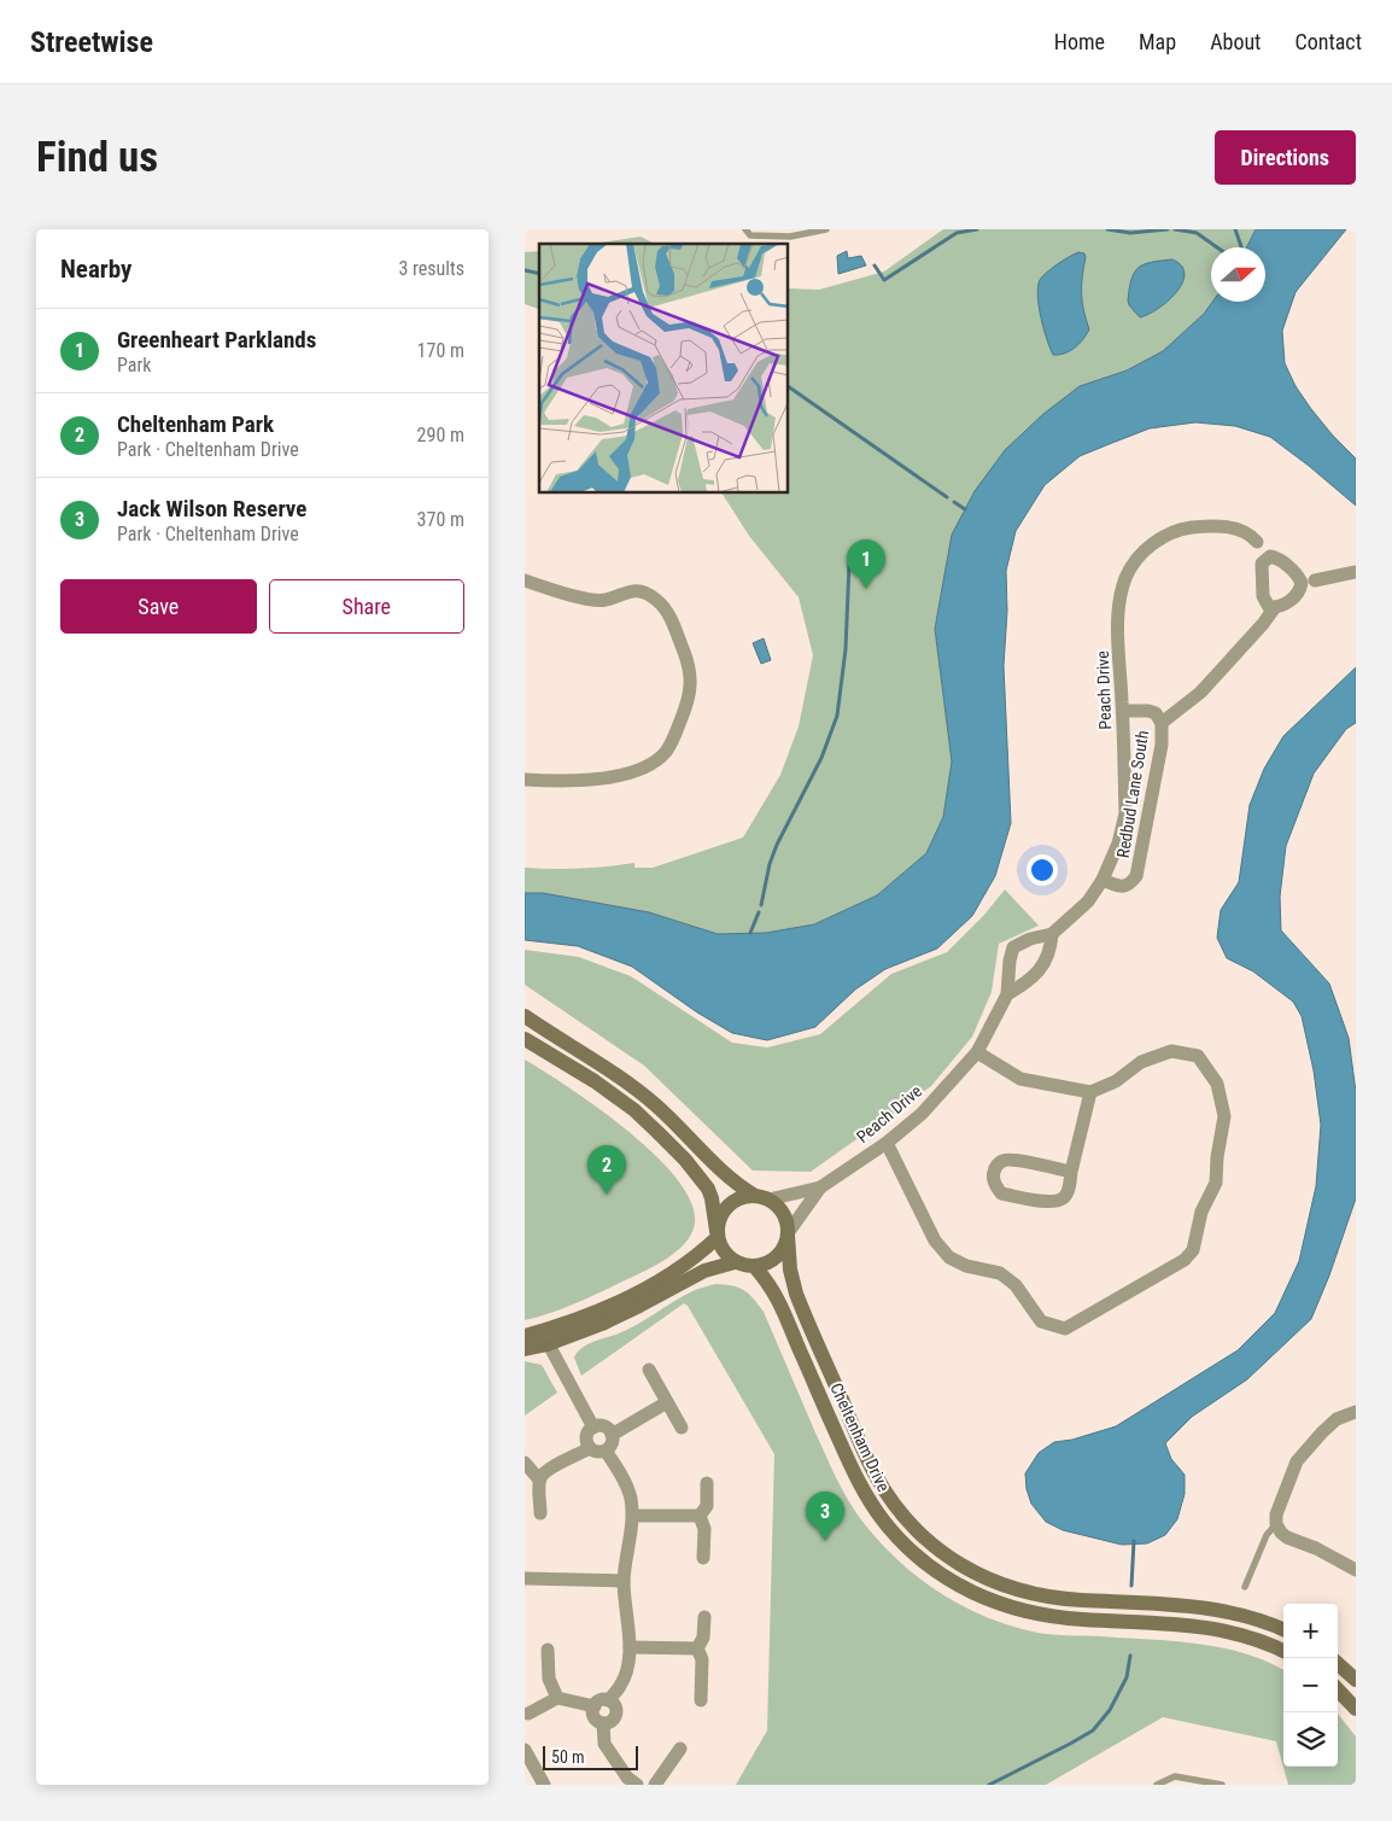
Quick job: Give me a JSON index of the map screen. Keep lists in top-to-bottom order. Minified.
{"streets":{"main road":["Cheltenham Drive"],"street":["Peach Drive","Redbud Lane South"]},"crossings":[["Peach Drive","Redbud Lane South"],["Peach Drive","Cheltenham Drive"]],"scale_bar":"50 m","north":"right","page":{"header":"Streetwise","nav":["Home","Map","About","Contact"],"buttons":["Directions",["Save","Share"]],"title":"Find us","heading":["Nearby","3 results"],"list":[{"mark":"1","name":"Greenheart Parklands","note":"Park","value":"170 m"},{"mark":"2","name":"Cheltenham Park","note":"Park · Cheltenham Drive","value":"290 m"},{"mark":"3","name":"Jack Wilson Reserve","note":"Park · Cheltenham Drive","value":"370 m"}],"pins":["1","2","3"],"map_buttons":["+","−"],"scale":"50 m"}}
